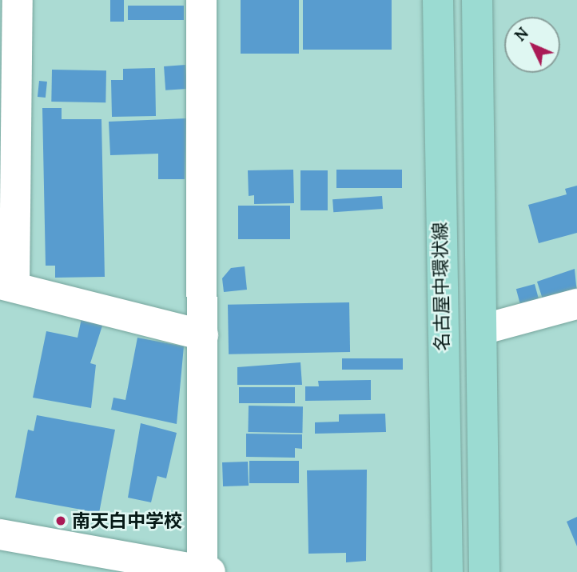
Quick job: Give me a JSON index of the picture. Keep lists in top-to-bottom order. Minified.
{"streets":{"main road":["名古屋中環状線"]},"places":["南天白中学校"],"north":"top left"}
